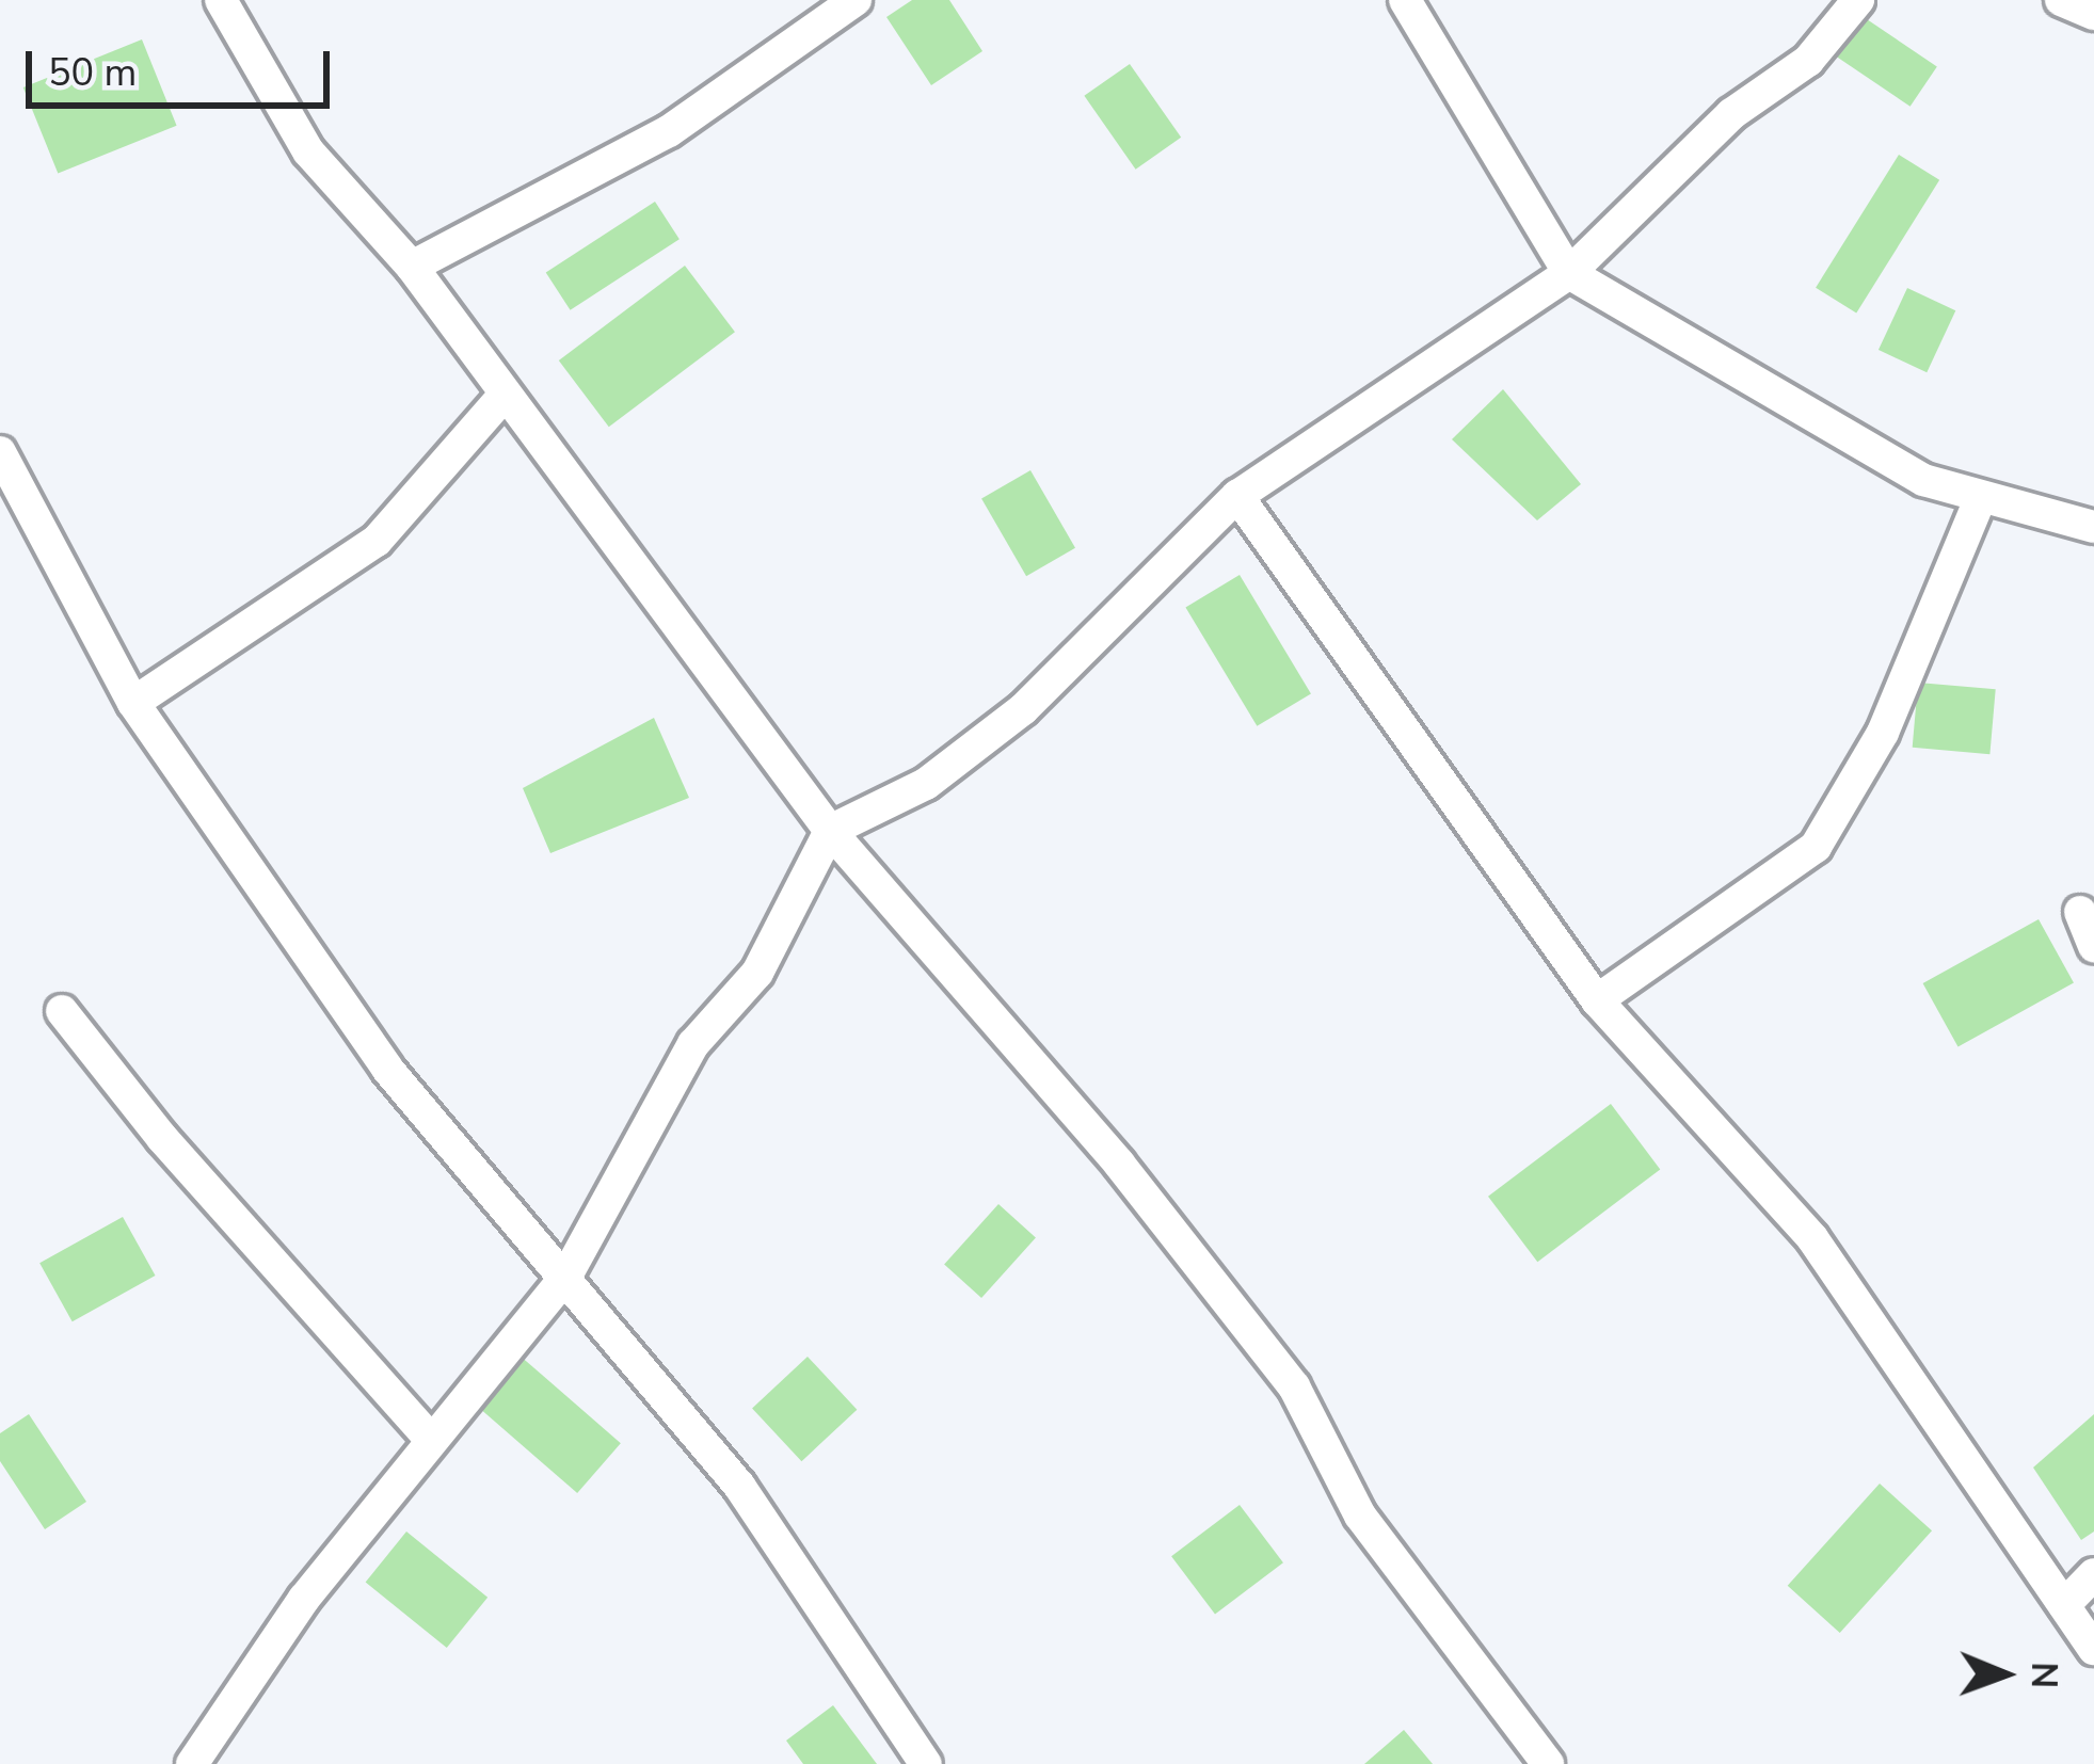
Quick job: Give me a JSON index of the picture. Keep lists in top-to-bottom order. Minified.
{"scale_bar":"50 m","north":"right"}
